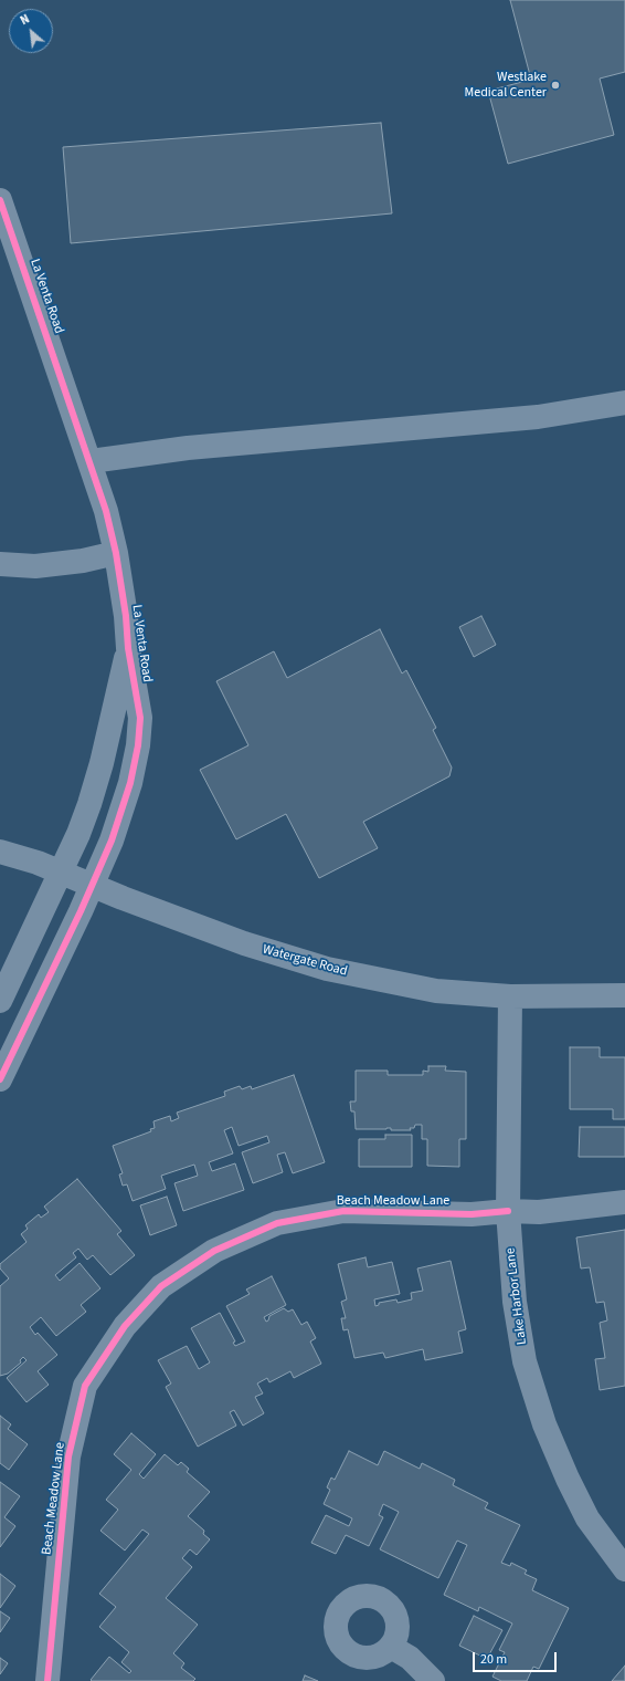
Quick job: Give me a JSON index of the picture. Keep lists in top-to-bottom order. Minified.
{"streets":{"street":["La Venta Road","Watergate Road","Beach Meadow Lane","Lake Harbor Lane"]},"crossings":[["La Venta Road","Watergate Road"],["Watergate Road","Lake Harbor Lane"],["Beach Meadow Lane","Lake Harbor Lane"]],"places":["Westlake Medical Center"],"scale_bar":"20 m","north":"top left"}
